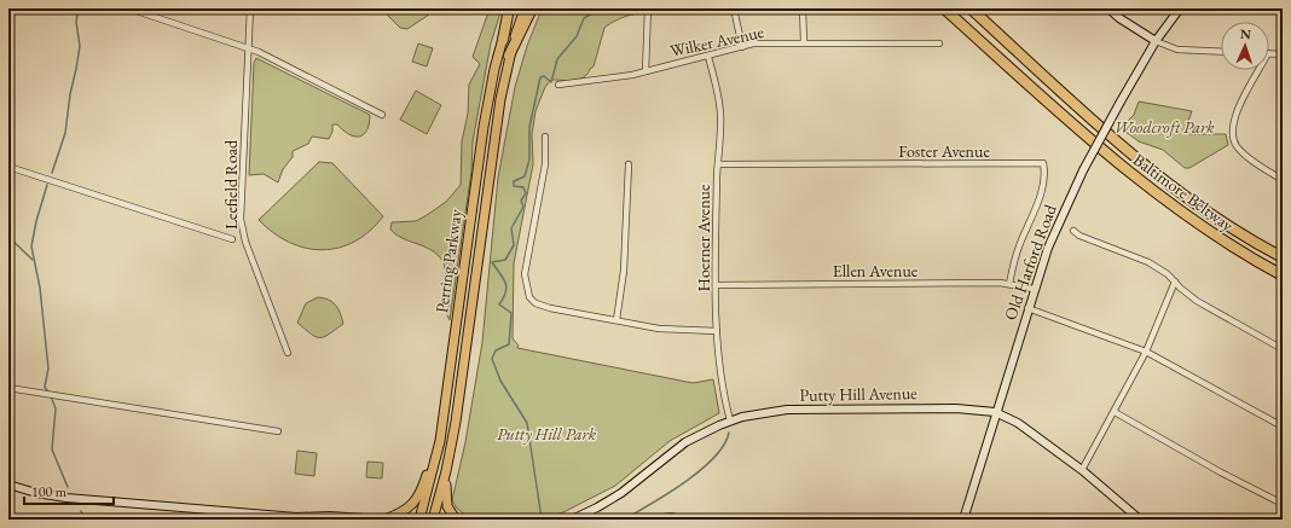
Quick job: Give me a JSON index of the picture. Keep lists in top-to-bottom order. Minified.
{"streets":{"highway":["Baltimore Beltway"],"main road":["Perring Parkway"],"street":["Wilker Avenue","Foster Avenue","Leefield Road","Hoerner Avenue","Old Harford Road","Ellen Avenue","Putty Hill Avenue"]},"crossings":[["Wilker Avenue","Hoerner Avenue"],["Foster Avenue","Hoerner Avenue"],["Foster Avenue","Ellen Avenue"],["Hoerner Avenue","Ellen Avenue"],["Hoerner Avenue","Putty Hill Avenue"],["Old Harford Road","Ellen Avenue"],["Old Harford Road","Putty Hill Avenue"]],"parks":["Woodcroft Park","Putty Hill Park"],"scale_bar":"100 m","north":"top"}
